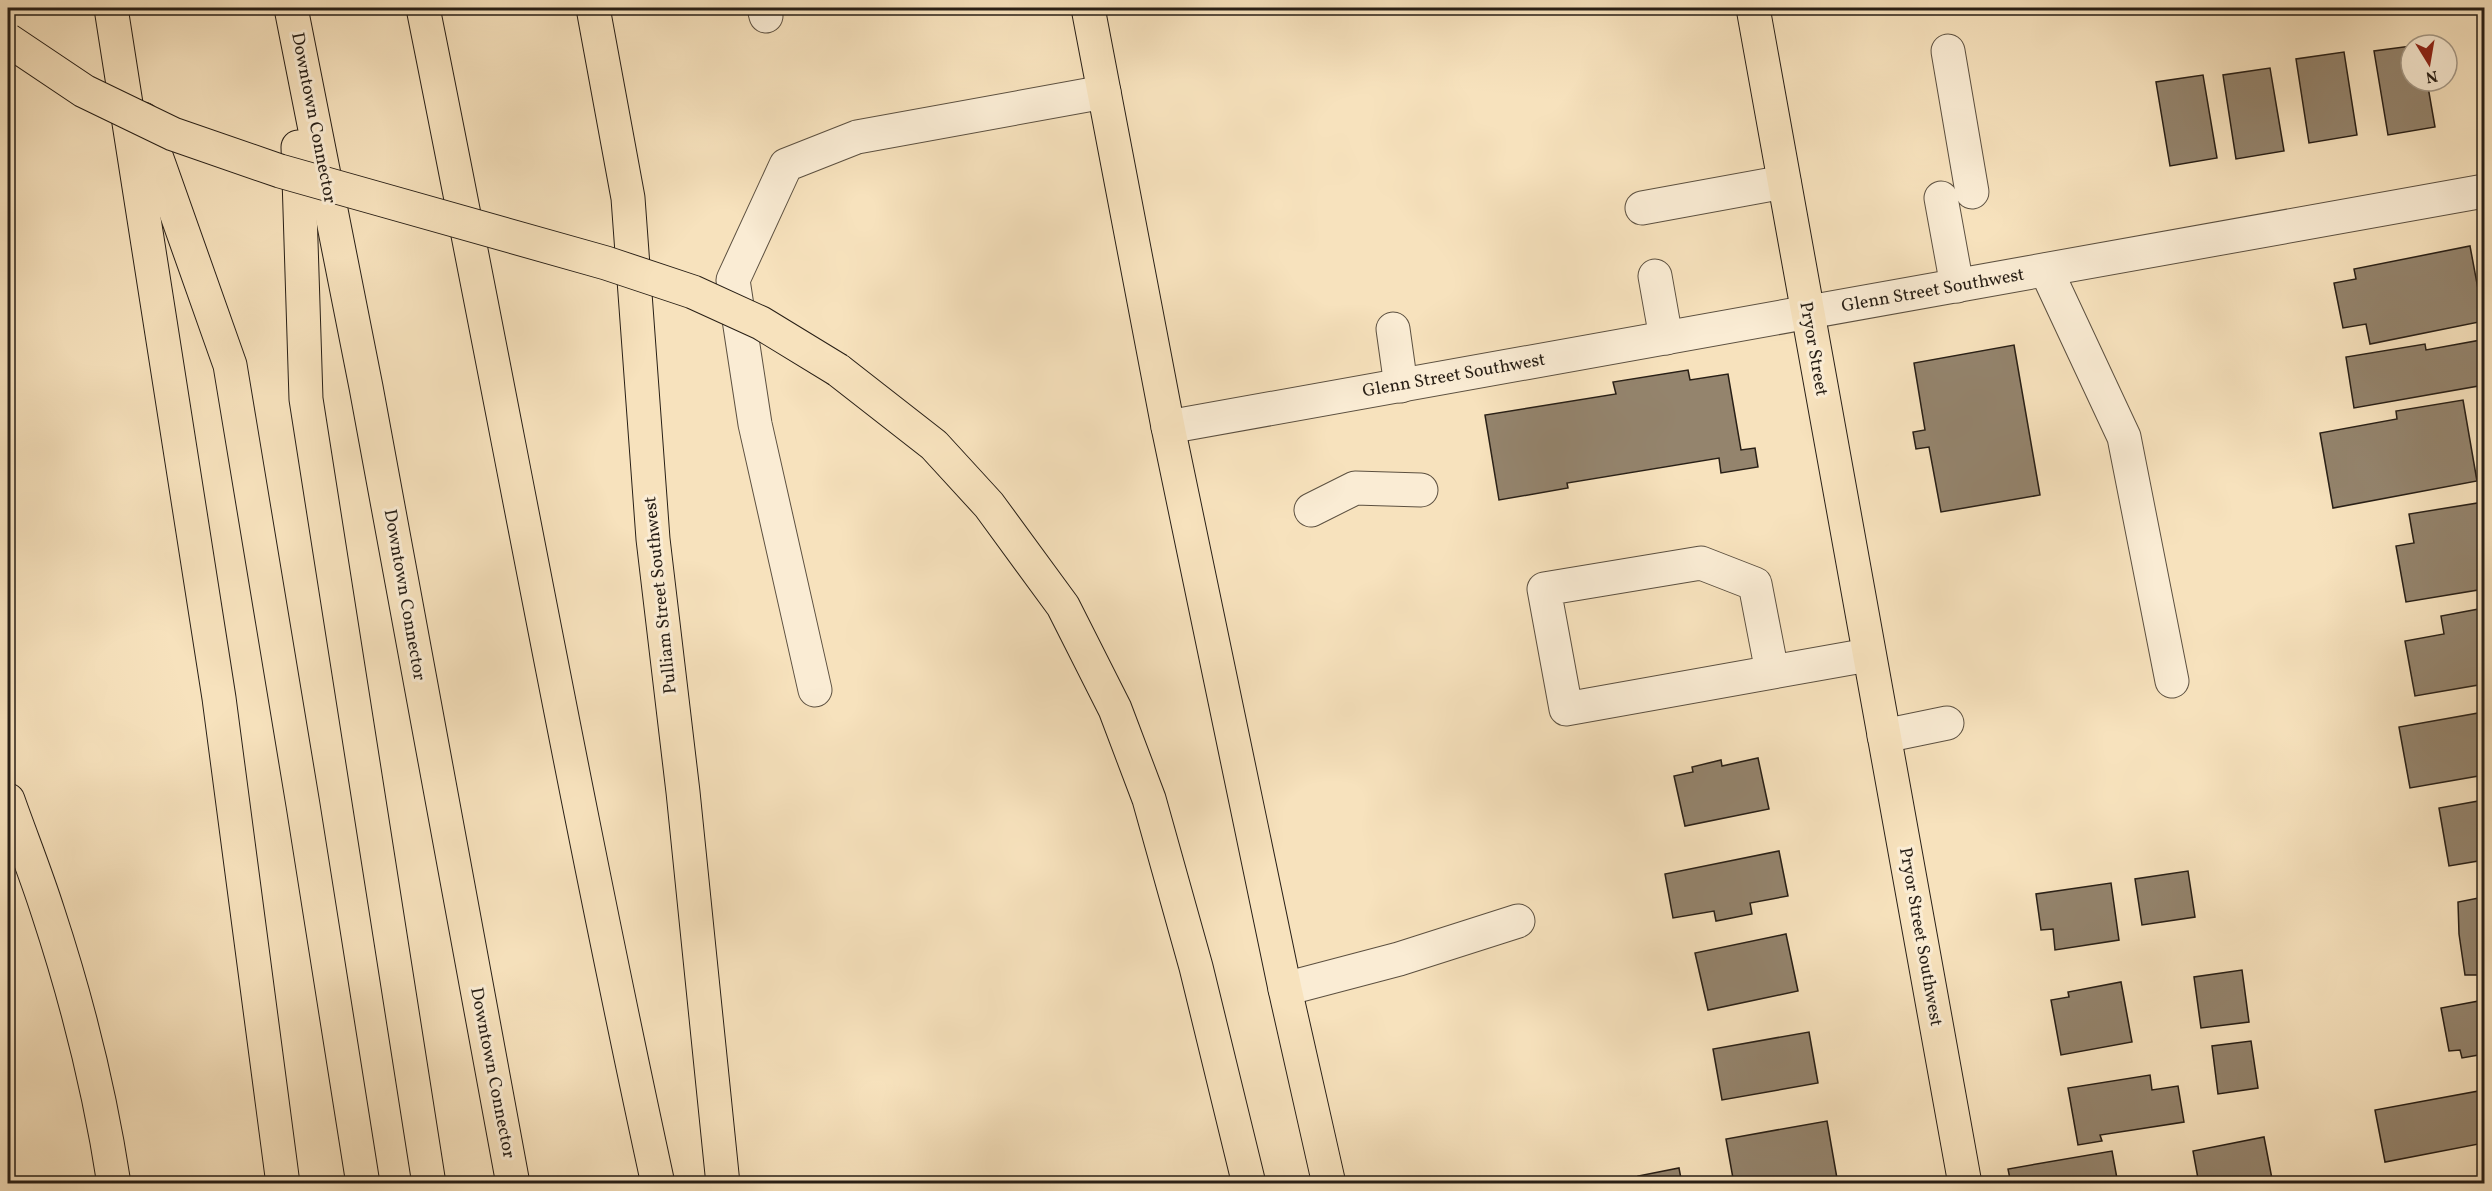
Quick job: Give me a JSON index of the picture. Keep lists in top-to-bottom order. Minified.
{"streets":{"main road":["Downtown Connector","Pryor Street","Pulliam Street Southwest","Pryor Street Southwest"],"street":["Glenn Street Southwest"]},"crossings":[["Glenn Street Southwest","Pryor Street"],["Pryor Street","Pryor Street Southwest"]],"north":"bottom"}
